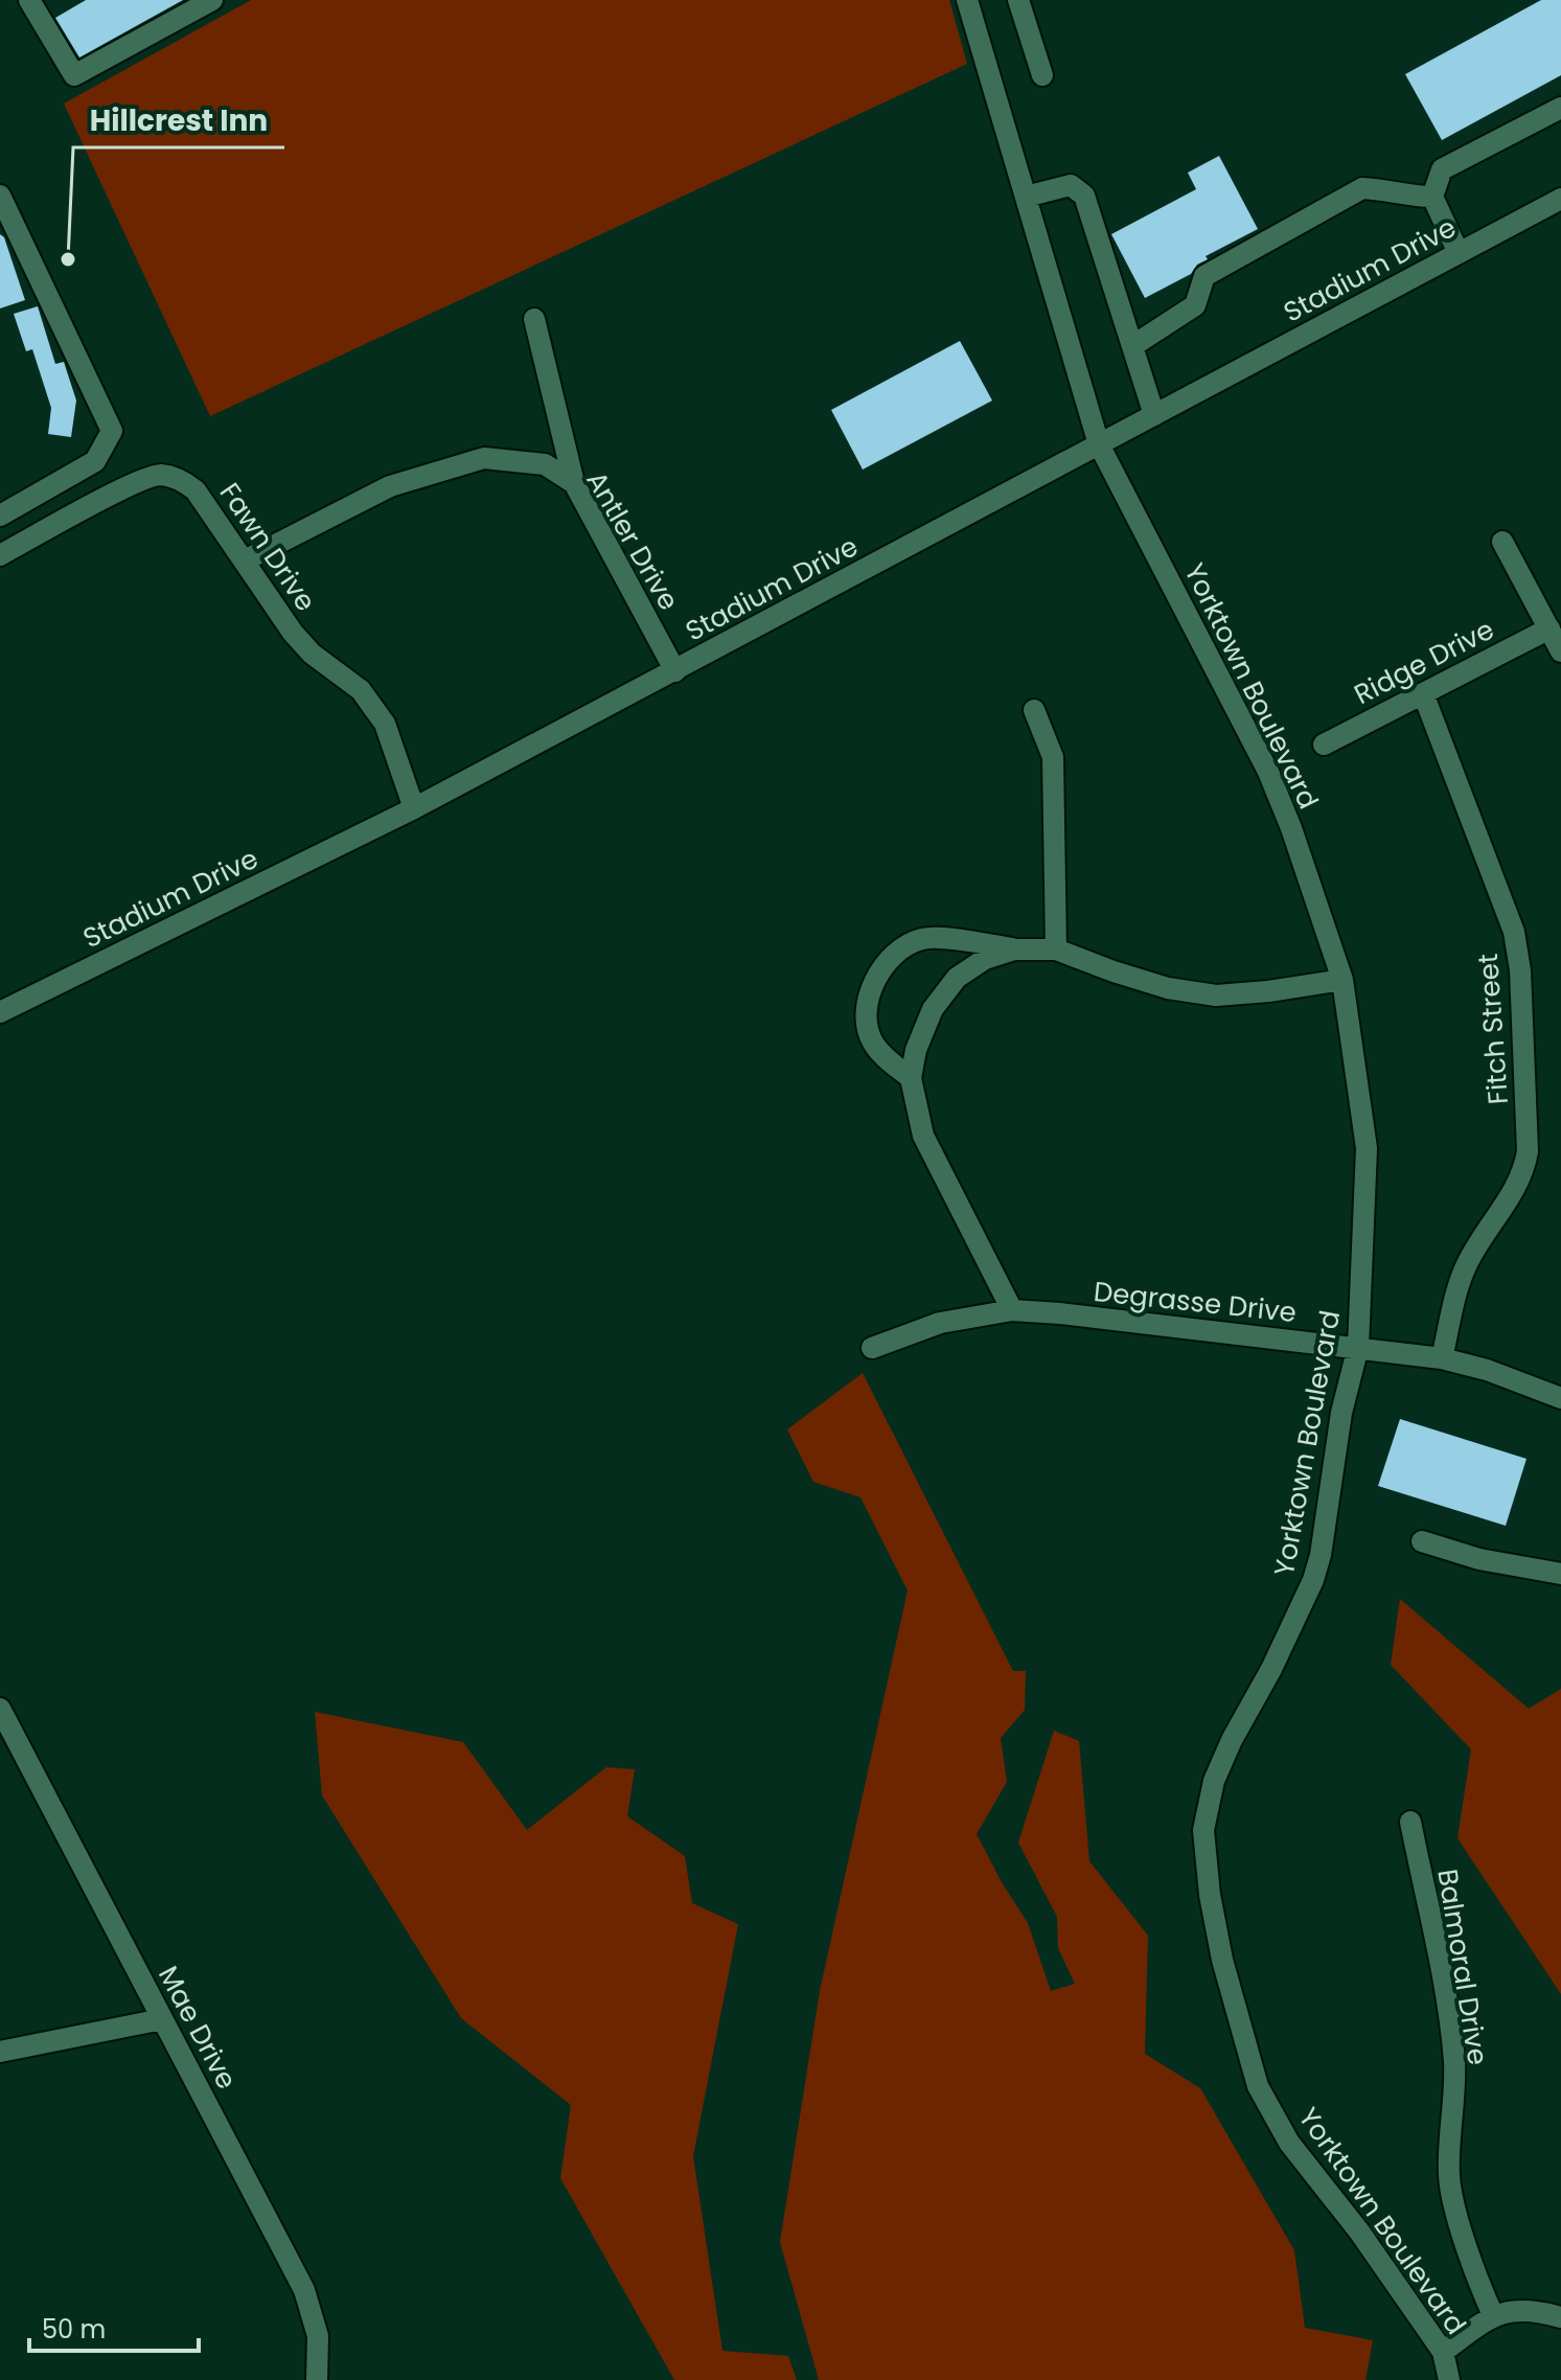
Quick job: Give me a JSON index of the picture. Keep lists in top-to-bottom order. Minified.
{"streets":{"street":["Stadium Drive","Antler Drive","Fawn Drive","Ridge Drive","Yorktown Boulevard","Fitch Street","Degrasse Drive","Balmoral Drive","Mae Drive"]},"crossings":[["Stadium Drive","Antler Drive"],["Stadium Drive","Fawn Drive"],["Stadium Drive","Yorktown Boulevard"],["Antler Drive","Fawn Drive"],["Ridge Drive","Fitch Street"],["Yorktown Boulevard","Degrasse Drive"],["Fitch Street","Degrasse Drive"]],"places":["Hillcrest Inn"],"scale_bar":"50 m"}
